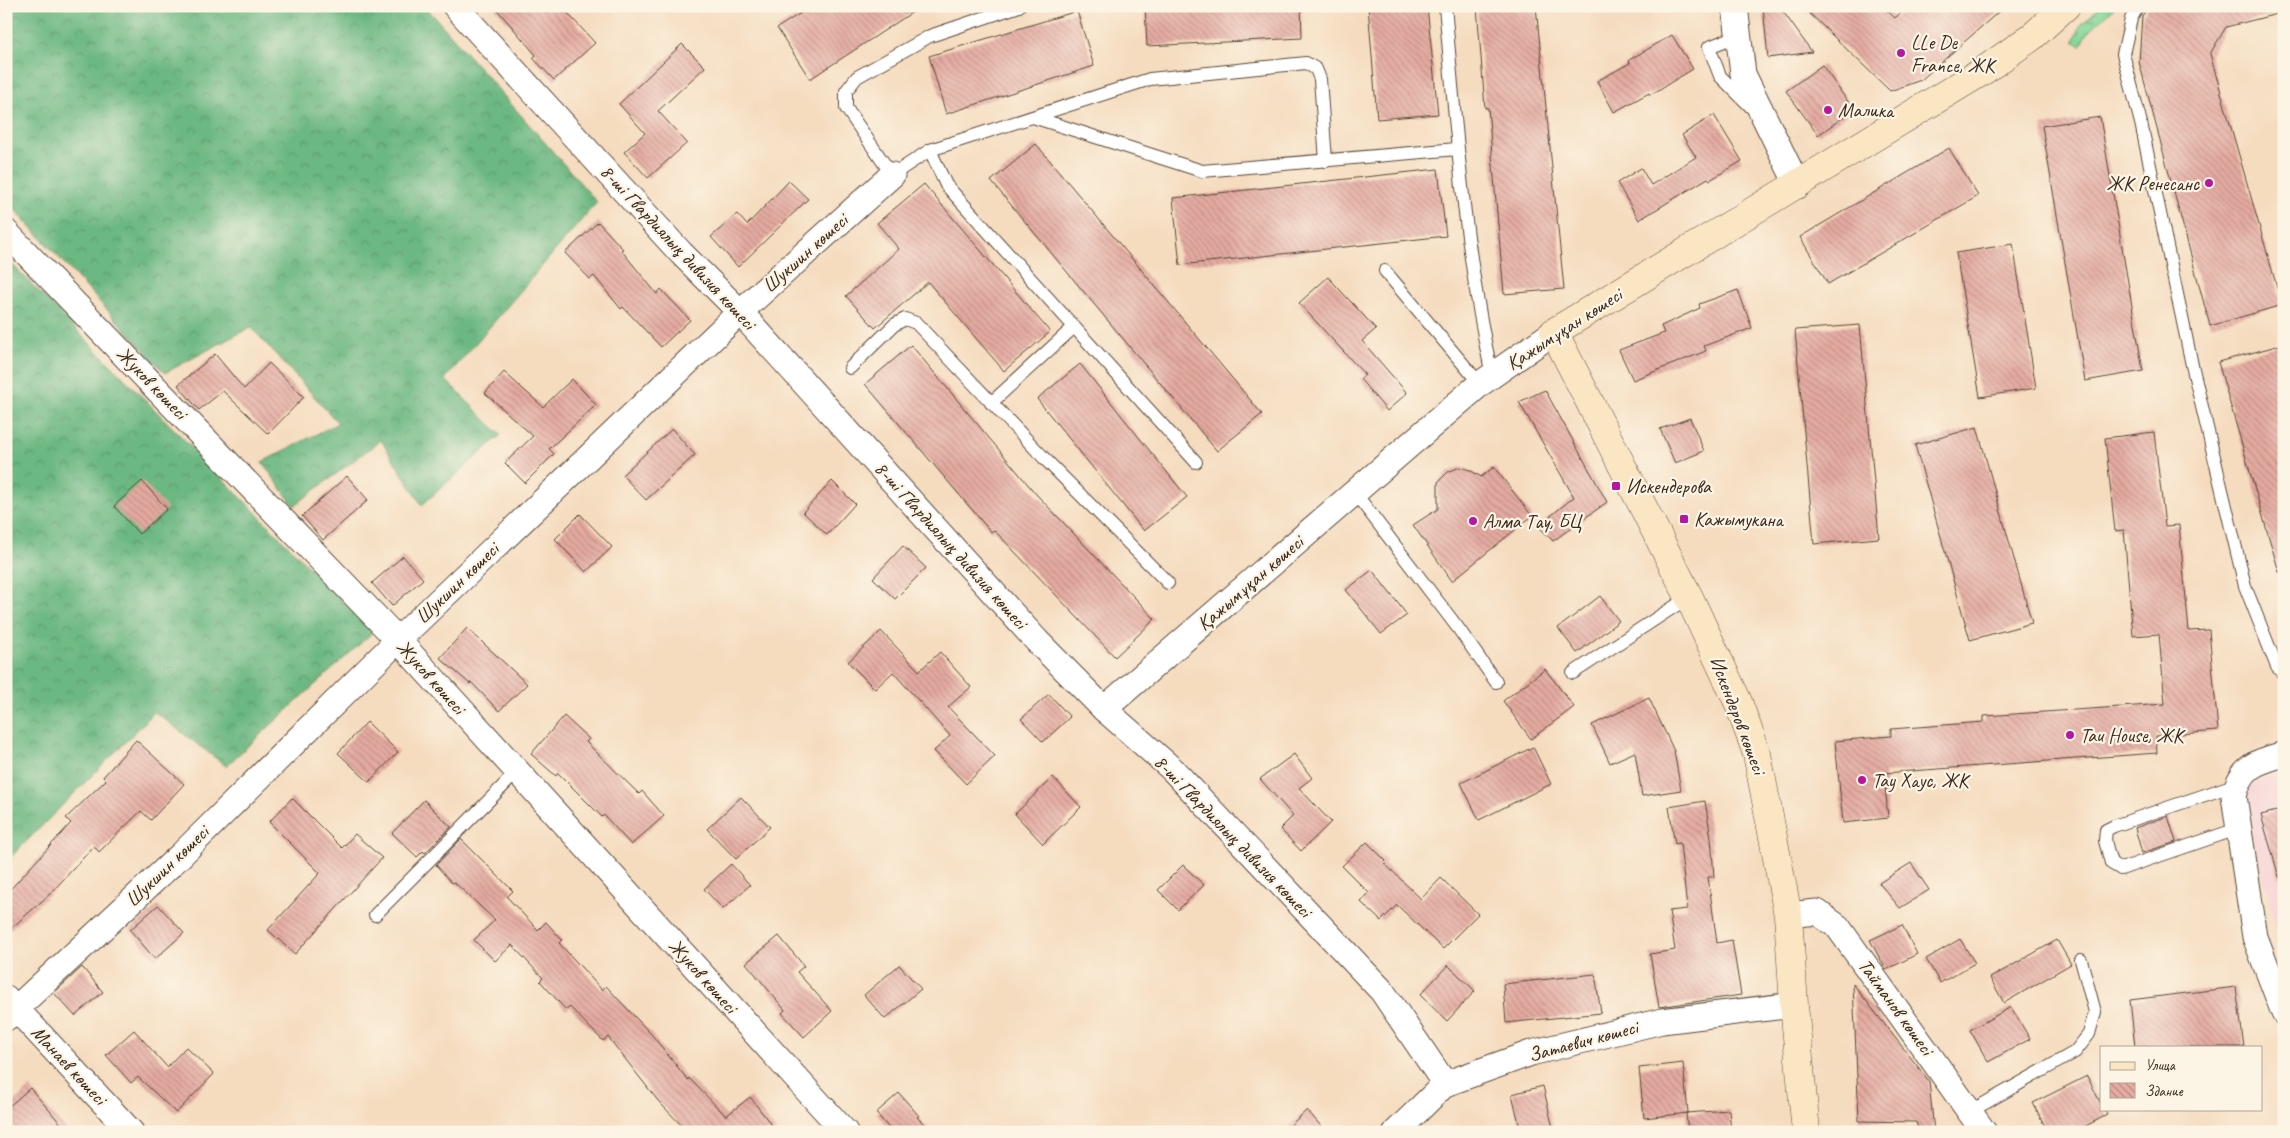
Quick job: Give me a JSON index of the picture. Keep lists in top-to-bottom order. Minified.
{"streets":{"street":["8-ші Гвардиялық дивизия көшесі","Шукшин көшесі","Қажымұқан көшесі","Жуков көшесі","Искендеров көшесі","Тайманов көшесі","Затаевич көшесі","Манаев көшесі"]},"crossings":[["8-ші Гвардиялық дивизия көшесі","Шукшин көшесі"],["8-ші Гвардиялық дивизия көшесі","Қажымұқан көшесі"],["8-ші Гвардиялық дивизия көшесі","Затаевич көшесі"],["Шукшин көшесі","Жуков көшесі"],["Шукшин көшесі","Манаев көшесі"],["Қажымұқан көшесі","Искендеров көшесі"],["Искендеров көшесі","Тайманов көшесі"],["Искендеров көшесі","Затаевич көшесі"]],"places":{"other":["LLe De France, ЖК","Малика","ЖК Ренесанс","Алма Тау, БЦ","Tau House, ЖК","Тау Хаус, ЖК"],"transit":["Искендерова","Кажымукана"]},"legend":["Улица","Здание"]}
